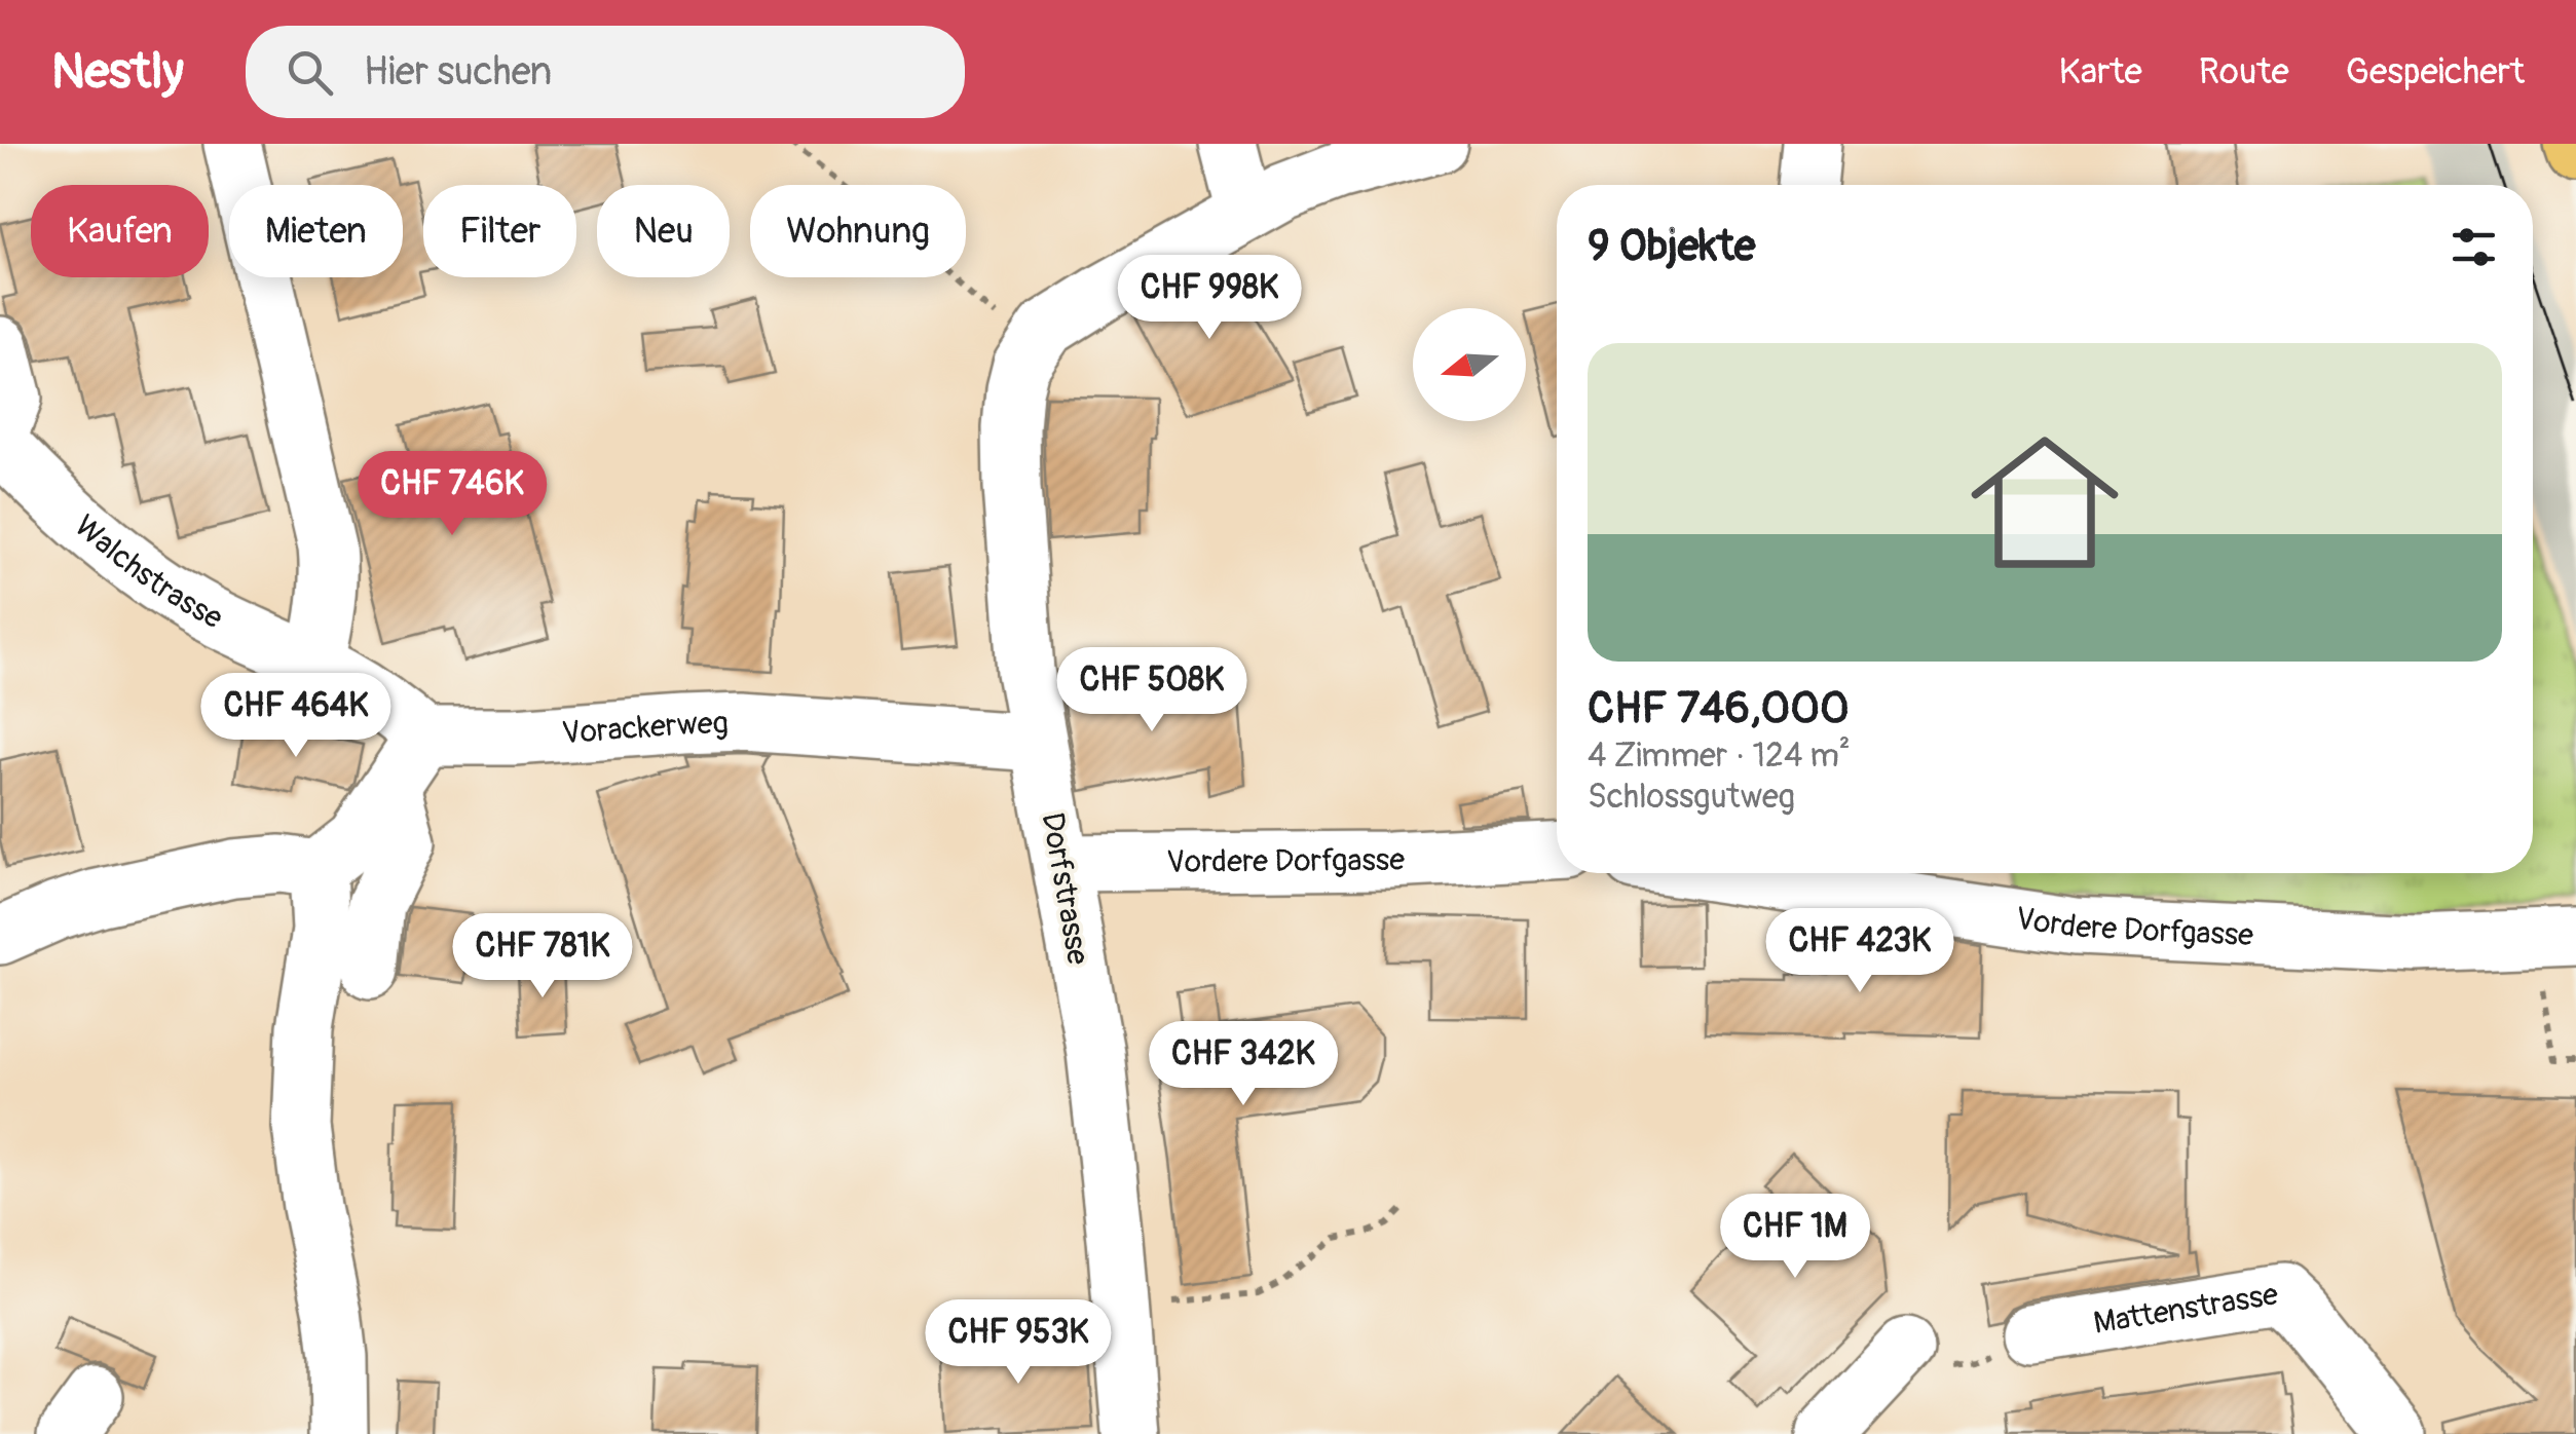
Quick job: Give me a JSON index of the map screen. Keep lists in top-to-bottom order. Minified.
{"streets":{"street":["Walchstrasse","Vorackerweg","Vordere Dorfgasse","Dorfstrasse","Mattenstrasse"]},"crossings":[["Walchstrasse","Vorackerweg"],["Vorackerweg","Dorfstrasse"],["Vordere Dorfgasse","Dorfstrasse"]],"north":"left","page":{"header":"Nestly","search":"Hier suchen","nav":["Karte","Route","Gespeichert"],"chip":["Kaufen","Mieten","Filter","Neu","Wohnung"],"heading":"9 Objekte","price":["CHF 998K","CHF 746K","CHF 508K","CHF 464K","CHF 423K","CHF 781K","CHF 342K","CHF 1M","CHF 953K"],"list":[{"name":"CHF 746,000","note":"4 Zimmer · 124 m² · Schlossgutweg"}]}}
